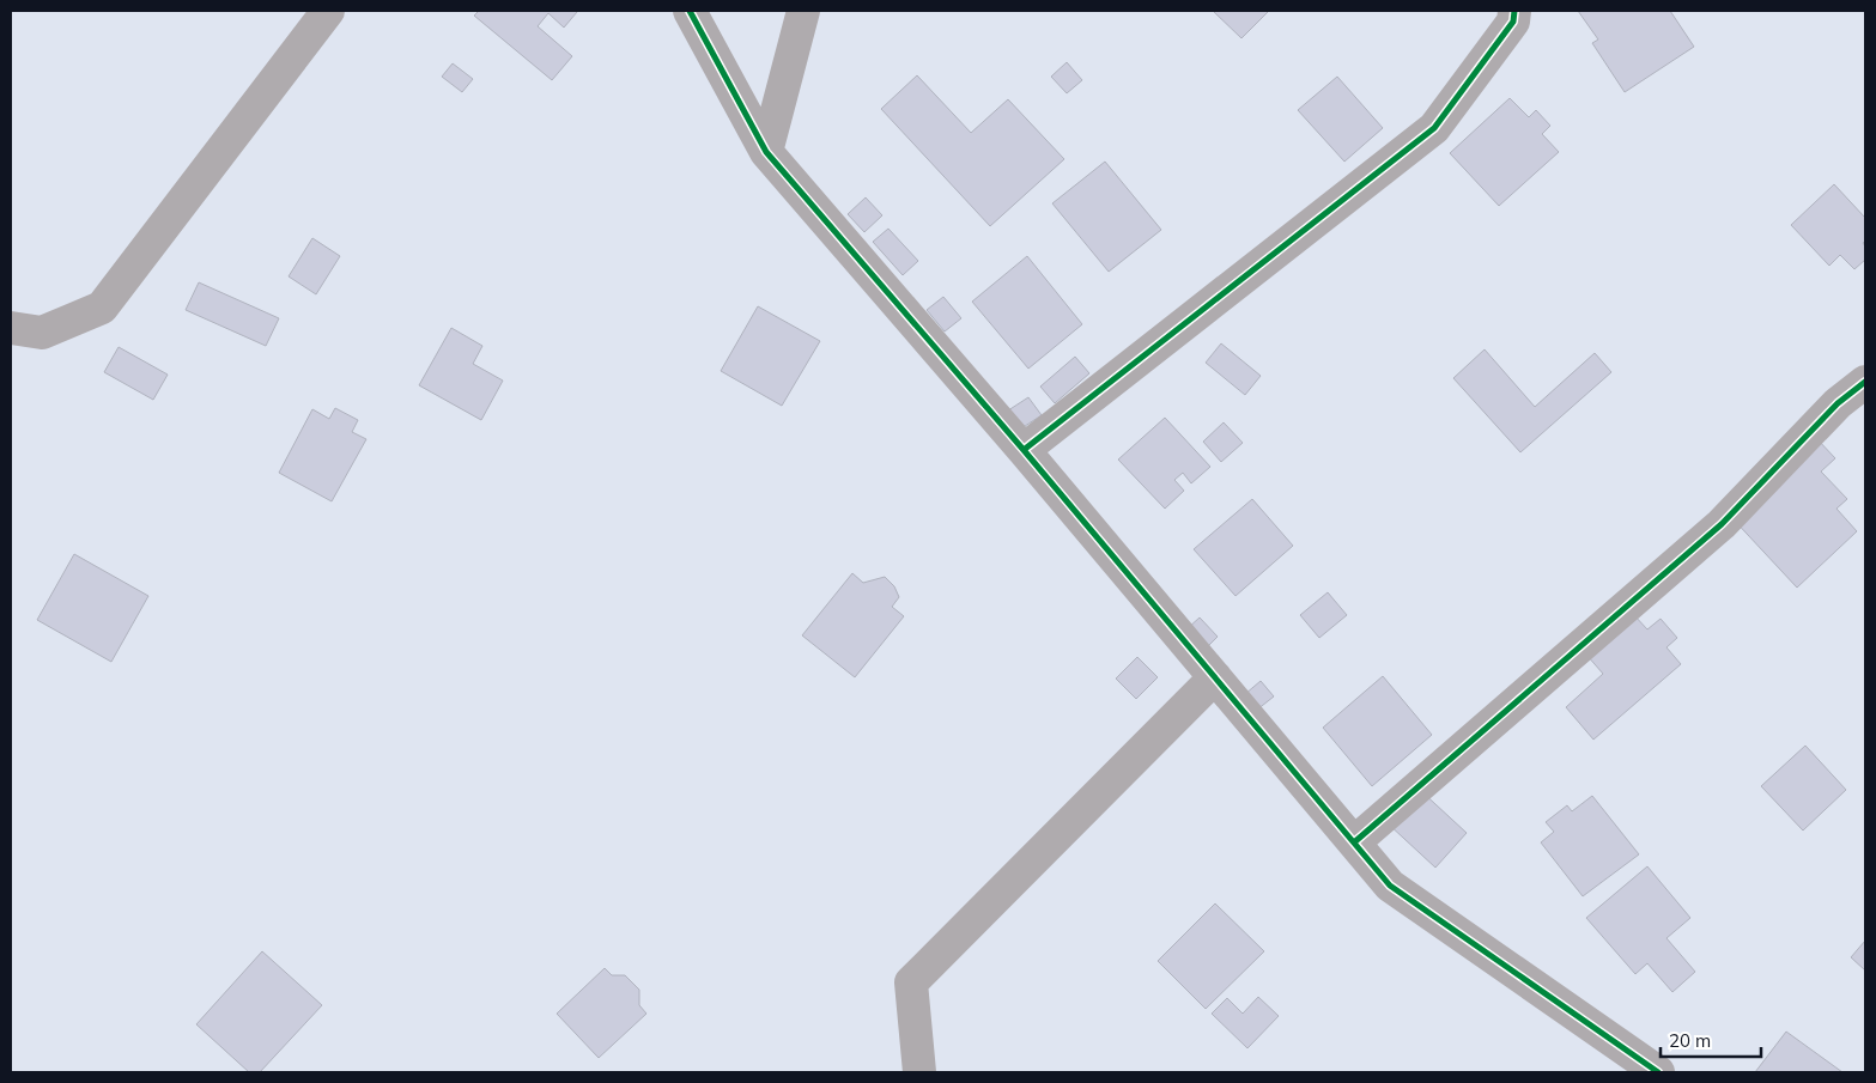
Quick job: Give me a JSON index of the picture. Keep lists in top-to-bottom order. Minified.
{"scale_bar":"20 m"}
